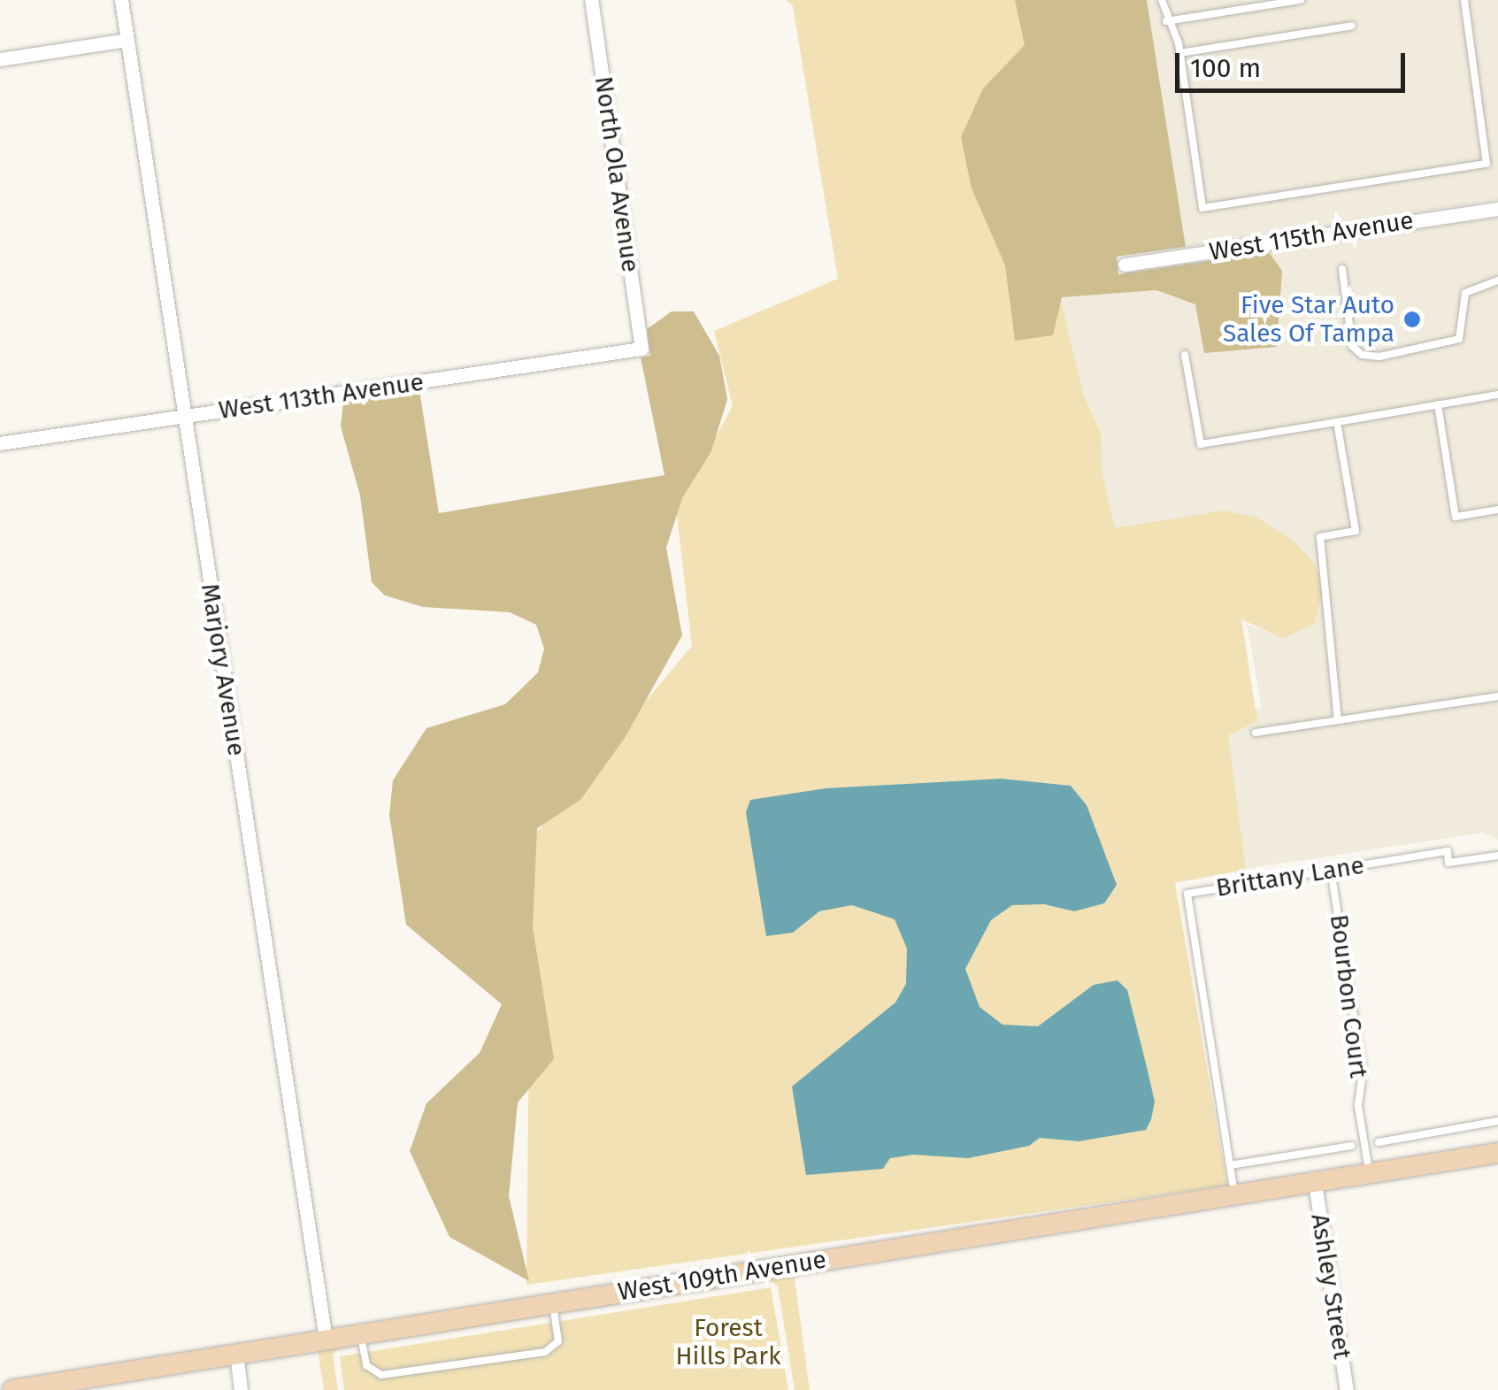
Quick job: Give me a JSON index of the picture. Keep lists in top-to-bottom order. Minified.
{"streets":{"street":["North Ola Avenue","West 115th Avenue","West 113th Avenue","Marjory Avenue","West 109th Avenue","Ashley Street"],"lane":["Brittany Lane","Bourbon Court"]},"crossings":[["North Ola Avenue","West 113th Avenue"],["West 113th Avenue","Marjory Avenue"],["Marjory Avenue","West 109th Avenue"],["Brittany Lane","Bourbon Court"],["Brittany Lane","West 109th Avenue"],["Bourbon Court","West 109th Avenue"],["West 109th Avenue","Ashley Street"]],"parks":["Forest Hills Park"],"places":["Five Star Auto Sales Of Tampa"],"scale_bar":"100 m"}
